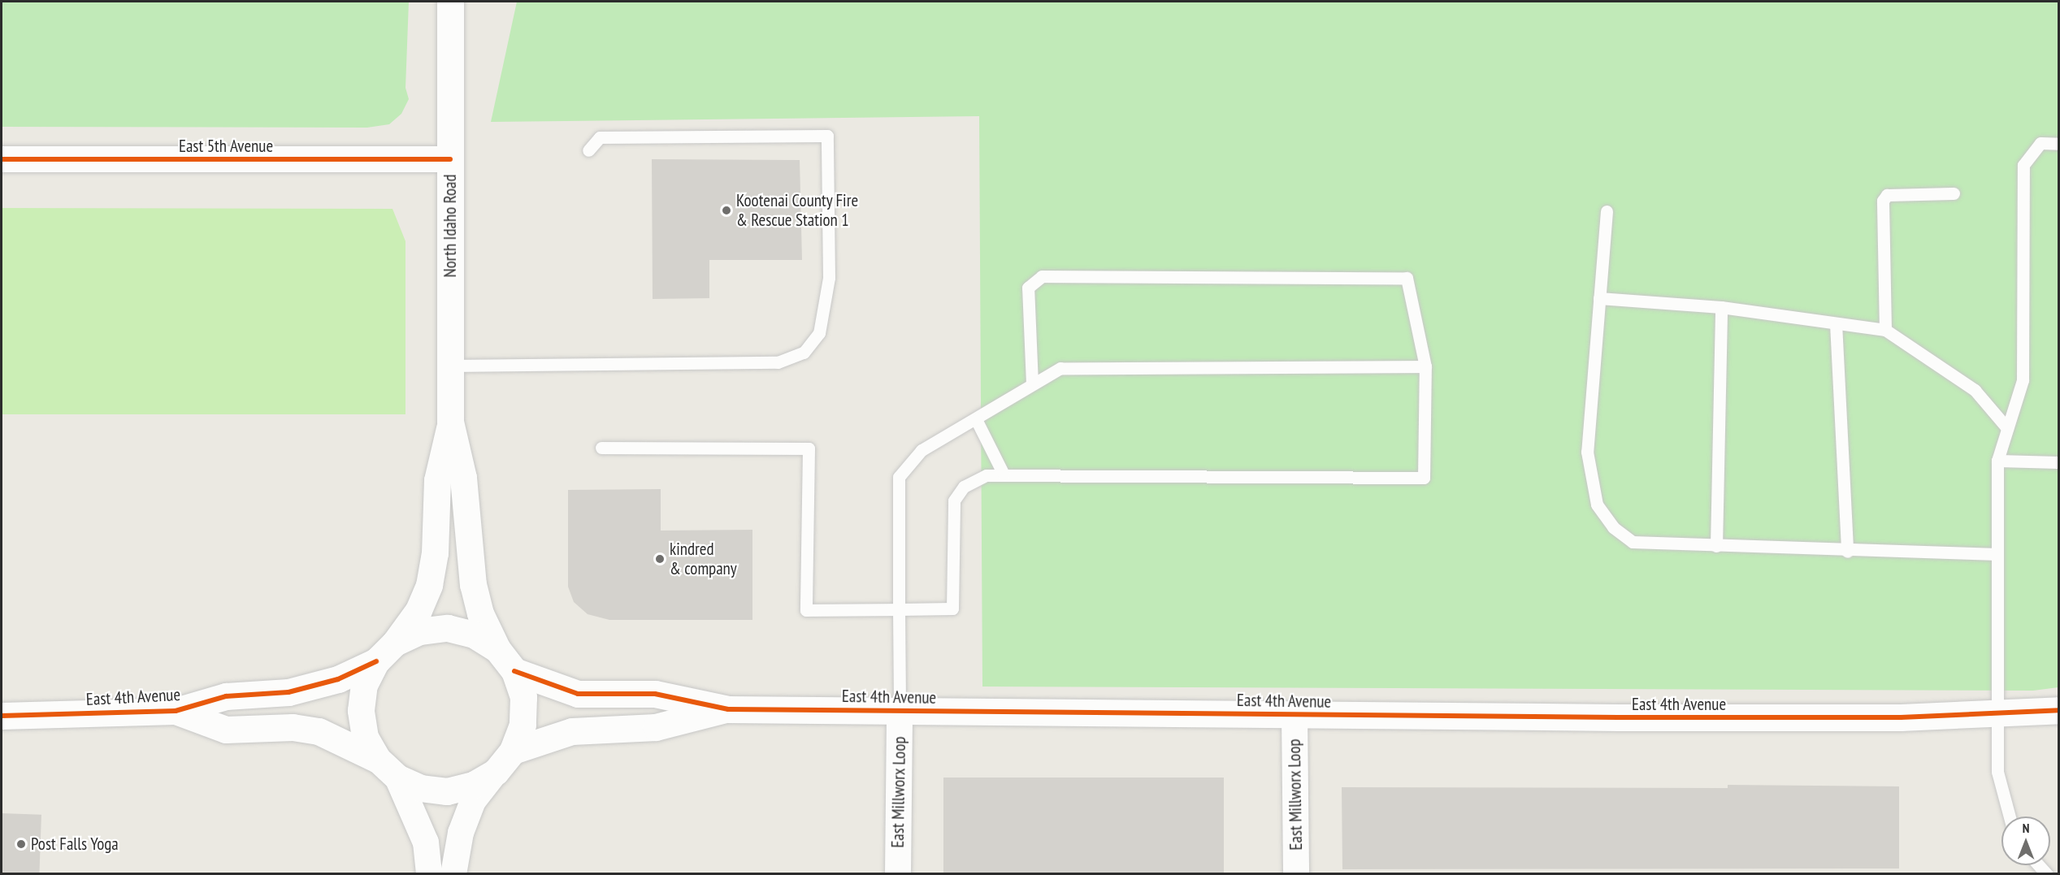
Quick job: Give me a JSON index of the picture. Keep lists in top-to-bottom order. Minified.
{"streets":{"street":["East 5th Avenue","North Idaho Road","East 4th Avenue","East Millworx Loop"]},"crossings":[["East 5th Avenue","North Idaho Road"],["North Idaho Road","East 4th Avenue"],["East 4th Avenue","East Millworx Loop"]],"places":["Kootenai County Fire & Rescue Station 1","kindred & company","Post Falls Yoga"],"north":"top"}
